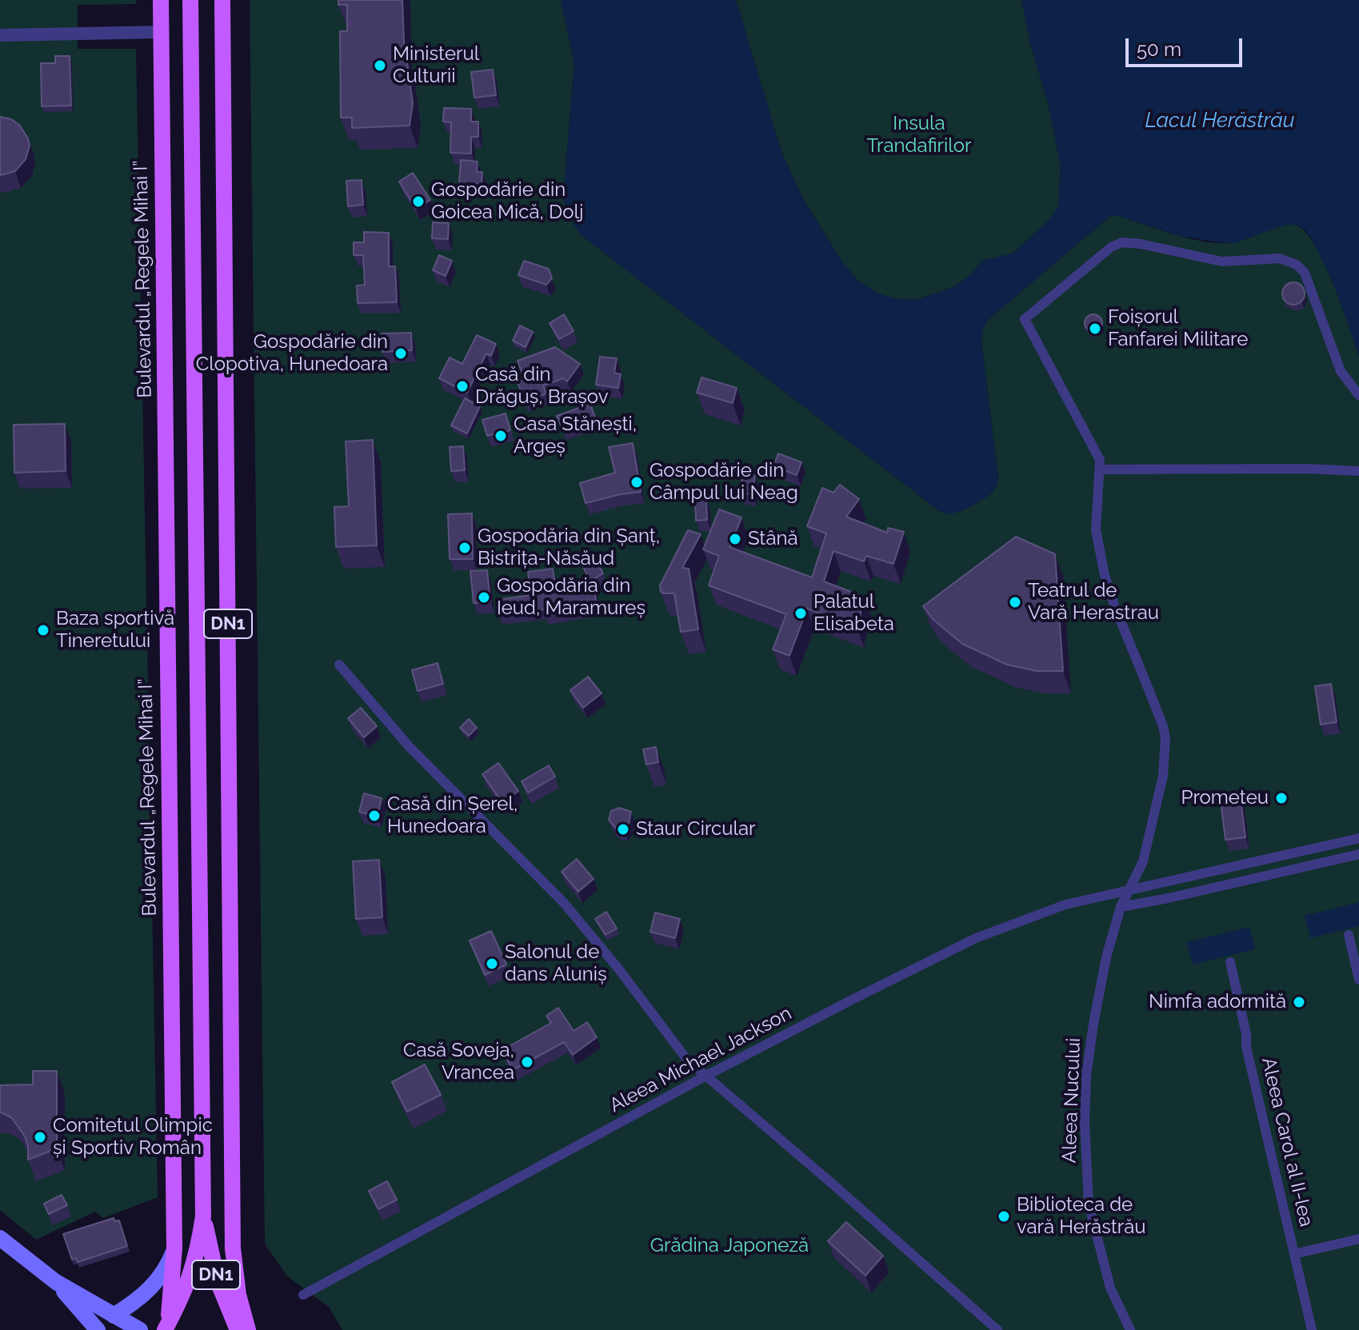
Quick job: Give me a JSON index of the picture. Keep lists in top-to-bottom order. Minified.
{"streets":{"main road":["Bulevardul „Regele Mihai I”","DN1"],"street":["Aleea Michael Jackson","Aleea Nucului","Aleea Carol al II-lea"]},"crossings":[["Aleea Michael Jackson","Aleea Nucului"]],"water":["Lacul Herăstrău"],"parks":["Insula Trandafirilor","Grădina Japoneză"],"places":["Ministerul Culturii","Gospodărie din Goicea Mică, Dolj","Foișorul Fanfarei Militare","Gospodărie din Clopotiva, Hunedoara","Casă din Drăguș, Brașov","Casa Stănești, Argeș","Gospodărie din Câmpul lui Neag","Stână","Gospodăria din Șanț, Bistrița-Năsăud","Gospodăria din Ieud, Maramureș","Teatrul de Vară Herastrau","Palatul Elisabeta","Baza sportivă Tineretului","Prometeu","Casă din Șerel, Hunedoara","Staur Circular","Salonul de dans Aluniș","Nimfa adormită","Casă Soveja, Vrancea","Comitetul Olimpic și Sportiv Român","Biblioteca de vară Herăstrău"],"scale_bar":"50 m"}
